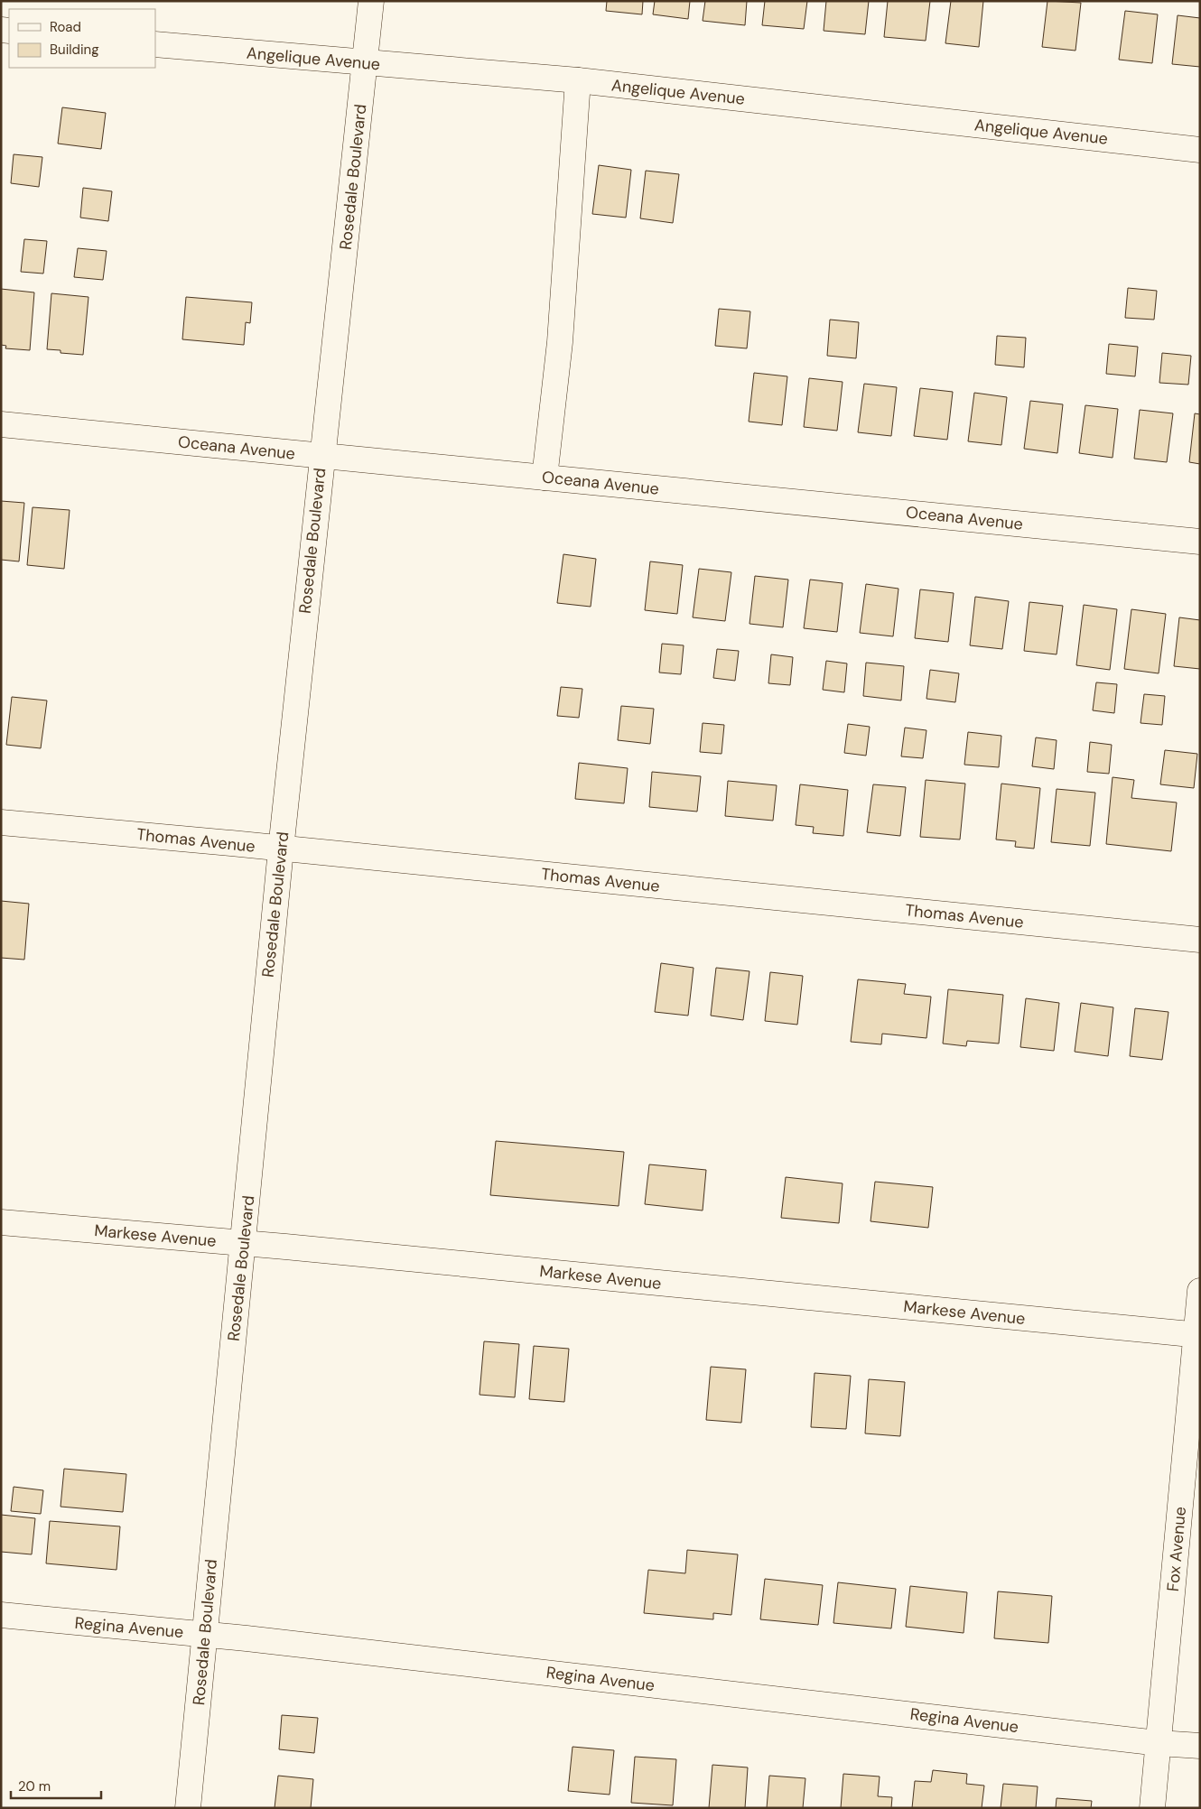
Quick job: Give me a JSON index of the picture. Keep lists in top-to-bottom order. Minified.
{"streets":{"street":["Angelique Avenue","Rosedale Boulevard","Oceana Avenue","Thomas Avenue","Markese Avenue","Fox Avenue","Regina Avenue"]},"crossings":[["Angelique Avenue","Rosedale Boulevard"],["Rosedale Boulevard","Oceana Avenue"],["Rosedale Boulevard","Thomas Avenue"],["Rosedale Boulevard","Markese Avenue"],["Rosedale Boulevard","Regina Avenue"],["Markese Avenue","Fox Avenue"],["Fox Avenue","Regina Avenue"]],"legend":["Road","Building"],"scale_bar":"20 m"}
